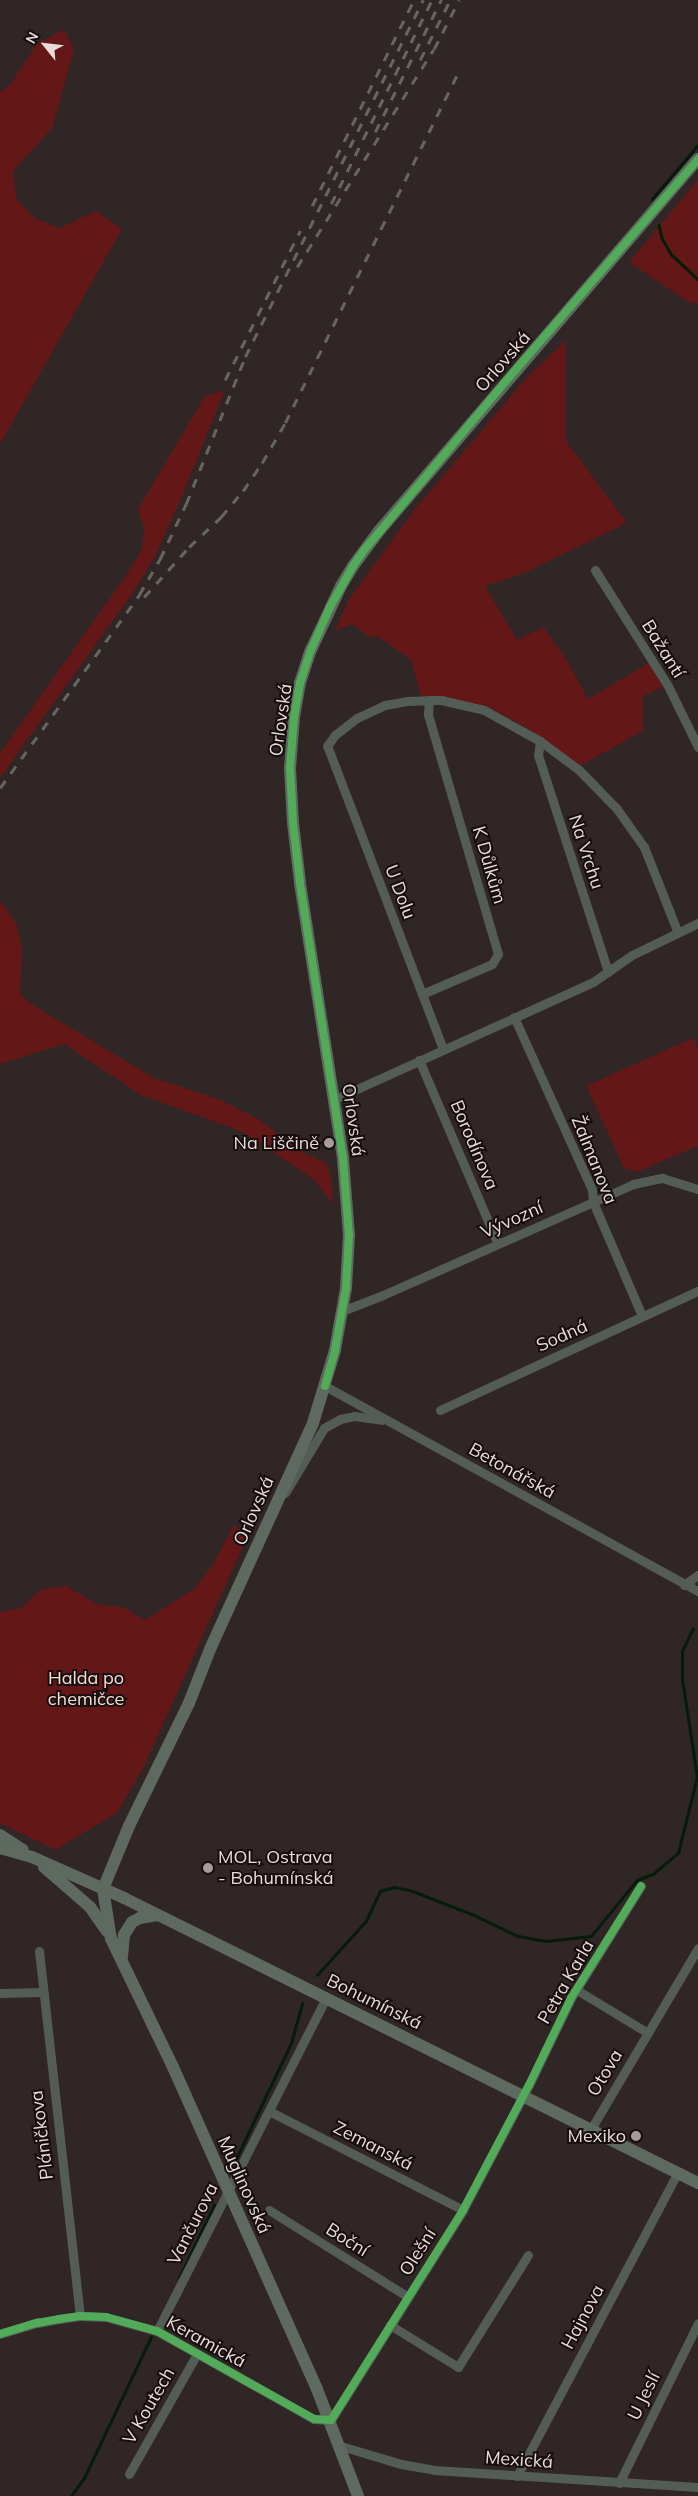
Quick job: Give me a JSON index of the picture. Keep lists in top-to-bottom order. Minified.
{"streets":{"main road":["Orlovská","Bohumínská","Muglinovská"],"street":["Bažantí","Na Vrchu","K Důlkům","U Dolu","Borodínova","Žalmanova","Vývozní","Sodná","Betonářská","Petra Karla","Otova","Pláničkova","Zemanská","Vančurova","Boční","Olešní","Hajnova","Keramická","U Jeslí","V Koutech","Mexická"]},"crossings":[["Orlovská","Vývozní"],["Orlovská","Betonářská"],["Orlovská","Bohumínská"],["Orlovská","Muglinovská"],["K Důlkům","U Dolu"],["Borodínova","Vývozní"],["Žalmanova","Vývozní"],["Žalmanova","Sodná"],["Petra Karla","Bohumínská"],["Petra Karla","Olešní"],["Bohumínská","Otova"],["Bohumínská","Muglinovská"],["Bohumínská","Vančurova"],["Bohumínská","Olešní"],["Bohumínská","Hajnova"],["Pláničkova","Keramická"],["Zemanská","Vančurova"],["Zemanská","Olešní"],["Muglinovská","Vančurova"],["Muglinovská","Olešní"],["Muglinovská","Keramická"],["Muglinovská","Mexická"],["Vančurova","Keramická"],["Boční","Olešní"],["Olešní","Keramická"],["Hajnova","Mexická"],["Keramická","V Koutech"],["U Jeslí","Mexická"]],"parks":["Halda po chemičce"],"places":["Na Liščině","MOL, Ostrava - Bohumínská","Mexiko"],"north":"top left"}
